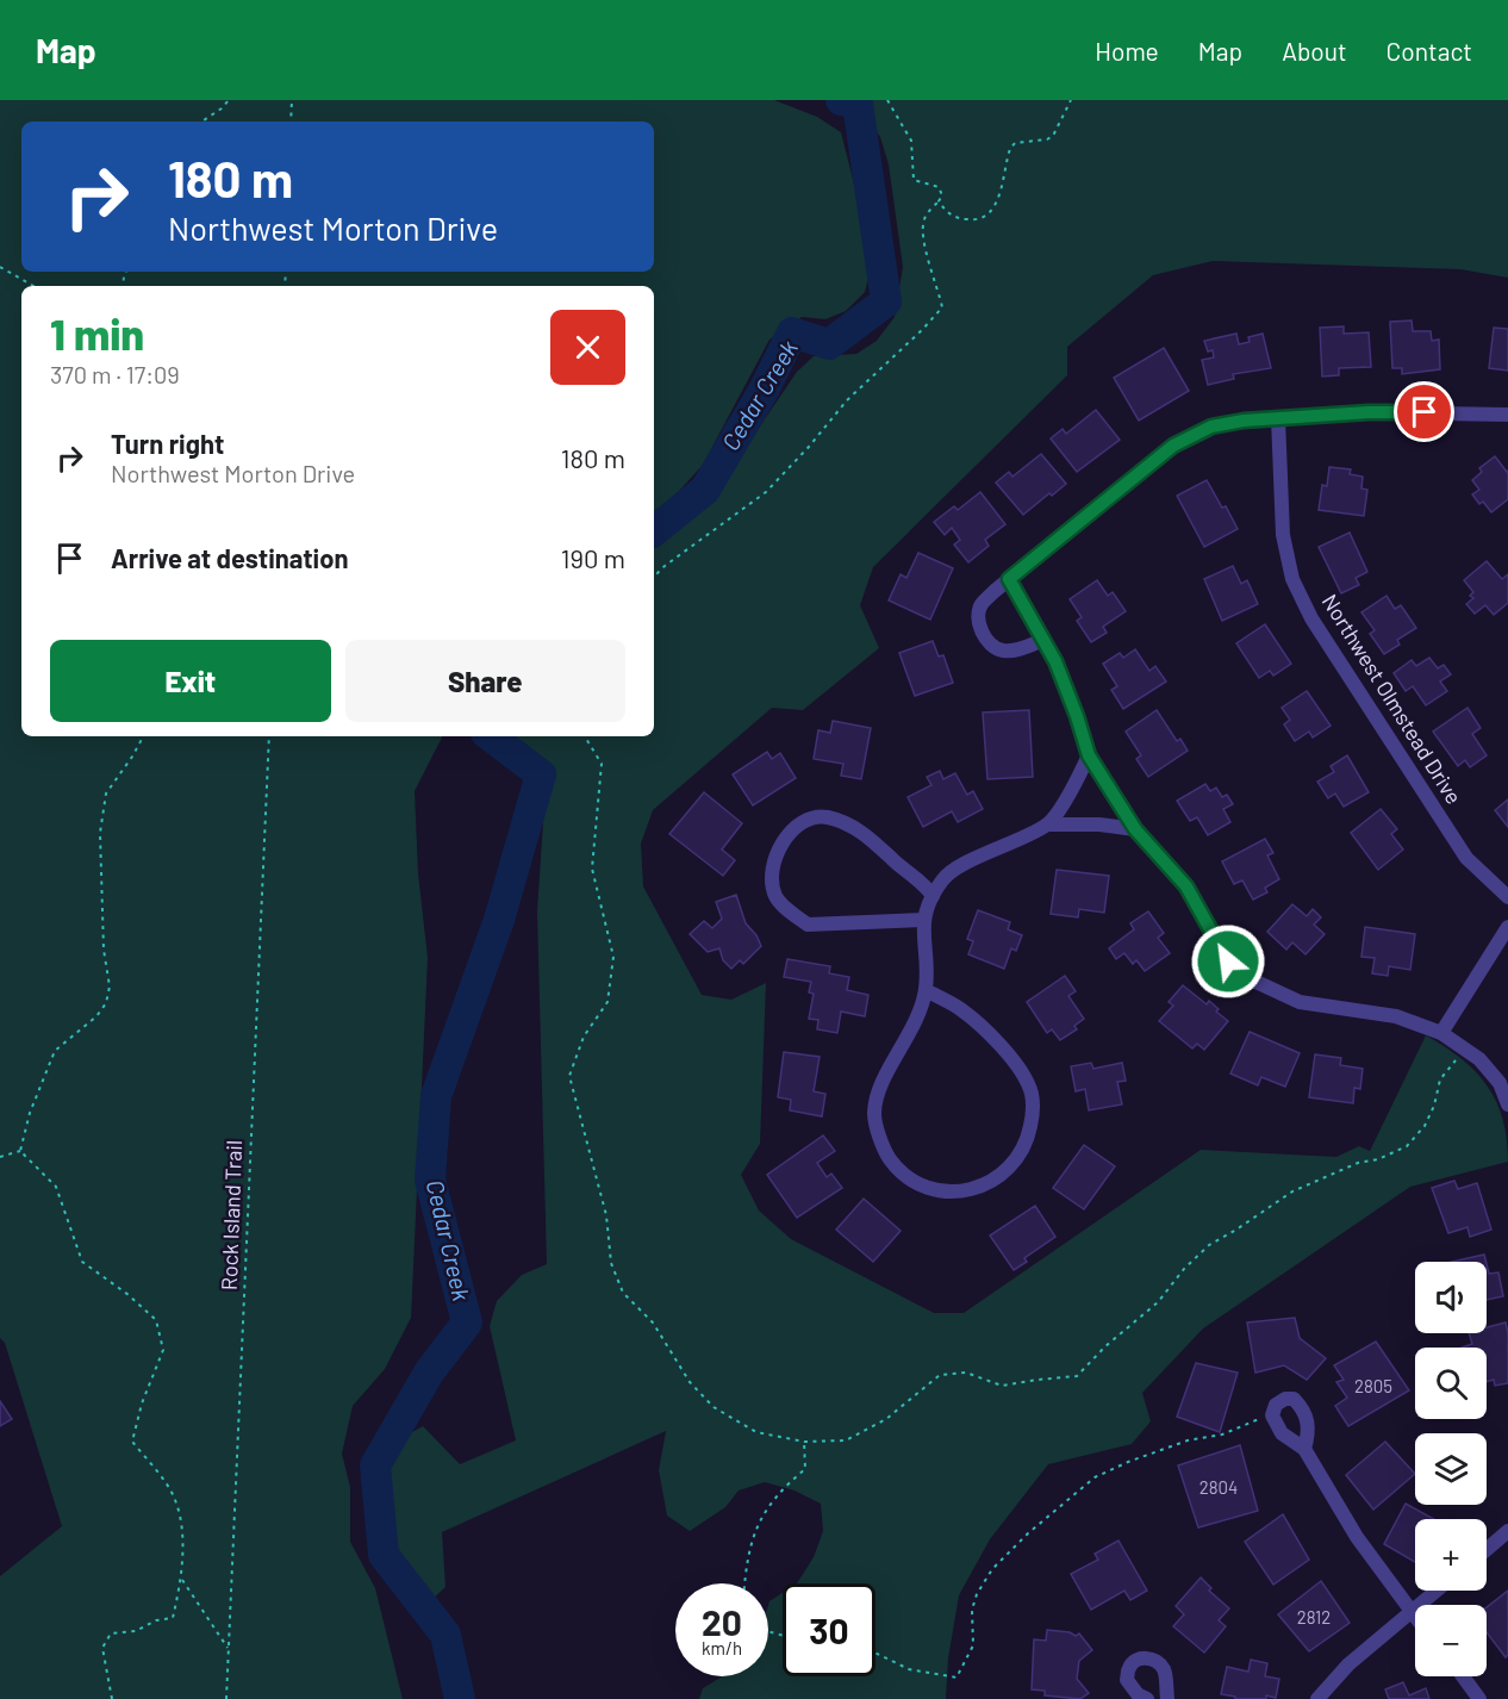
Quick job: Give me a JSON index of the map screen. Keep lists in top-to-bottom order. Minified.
{"streets":{"street":["Northwest Olmstead Drive"],"path":["Rock Island Trail"]},"water":["Cedar Creek"],"house_numbers":["2805","2804","2812"],"page":{"header":"Map","nav":["Home","Map","About","Contact"],"turn":["180 m","Northwest Morton Drive"],"heading":["1 min","370 m · 17:09"],"list":[{"name":"Turn right","note":"Northwest Morton Drive","value":"180 m"},{"name":"Arrive at destination","value":"190 m"}],"buttons":["Exit","Share"],"map_buttons":["+","−"],"speed":"20 km/h","limit":"30"}}
